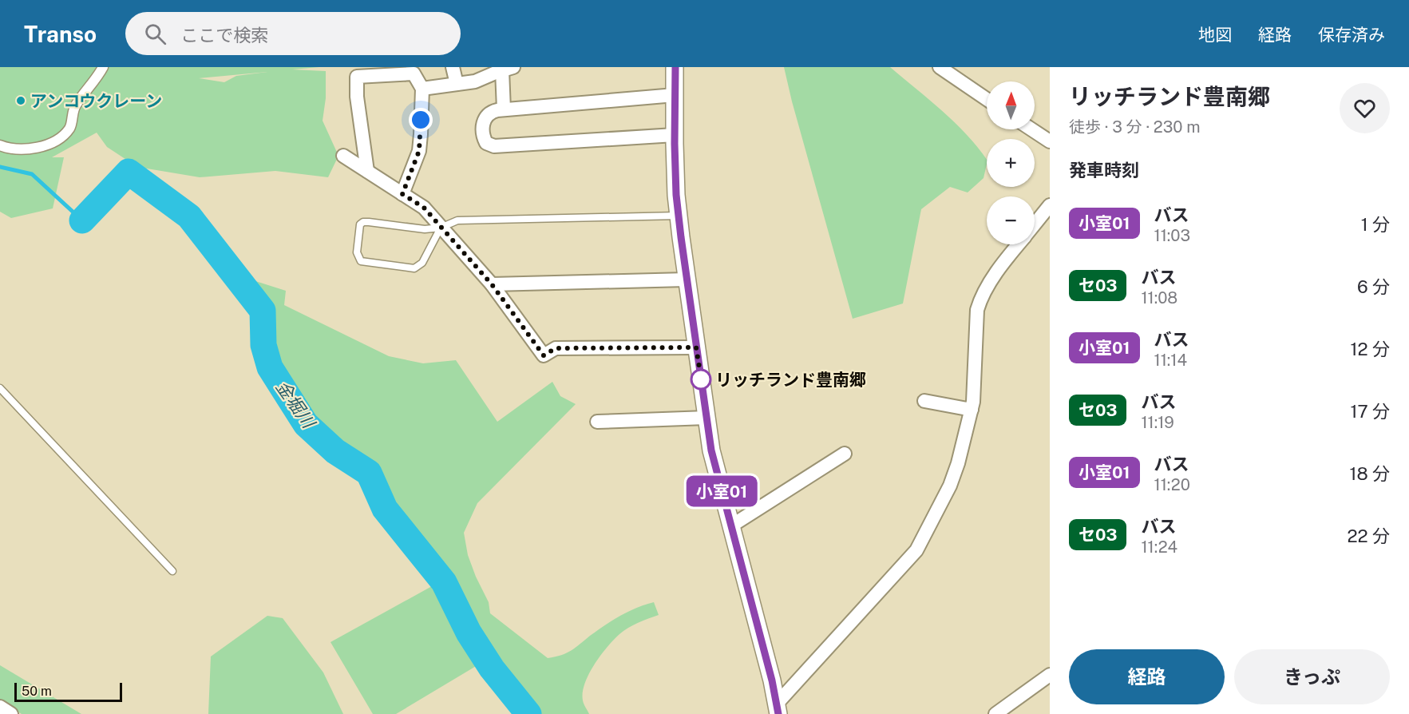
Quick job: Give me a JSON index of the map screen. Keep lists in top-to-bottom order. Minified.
{"water":["金堀川"],"places":["アンコウクレーン","リッチランド豊南郷"],"lines":["bus line 小室01"],"scale_bar":"50 m","north":"top","page":{"header":"Transo","search":"ここで検索","nav":["地図","経路","保存済み"],"on_map":"小室01","heading":[["リッチランド豊南郷","徒歩 · 3 分 · 230 m"],"発車時刻"],"map_buttons":["+","−"],"list":[{"mark":"小室01","name":"バス","note":"11:03","value":"1 分"},{"mark":"セ03","name":"バス","note":"11:08","value":"6 分"},{"mark":"小室01","name":"バス","note":"11:14","value":"12 分"},{"mark":"セ03","name":"バス","note":"11:19","value":"17 分"},{"mark":"小室01","name":"バス","note":"11:20","value":"18 分"},{"mark":"セ03","name":"バス","note":"11:24","value":"22 分"}],"buttons":["経路","きっぷ"],"scale":"50 m"}}
